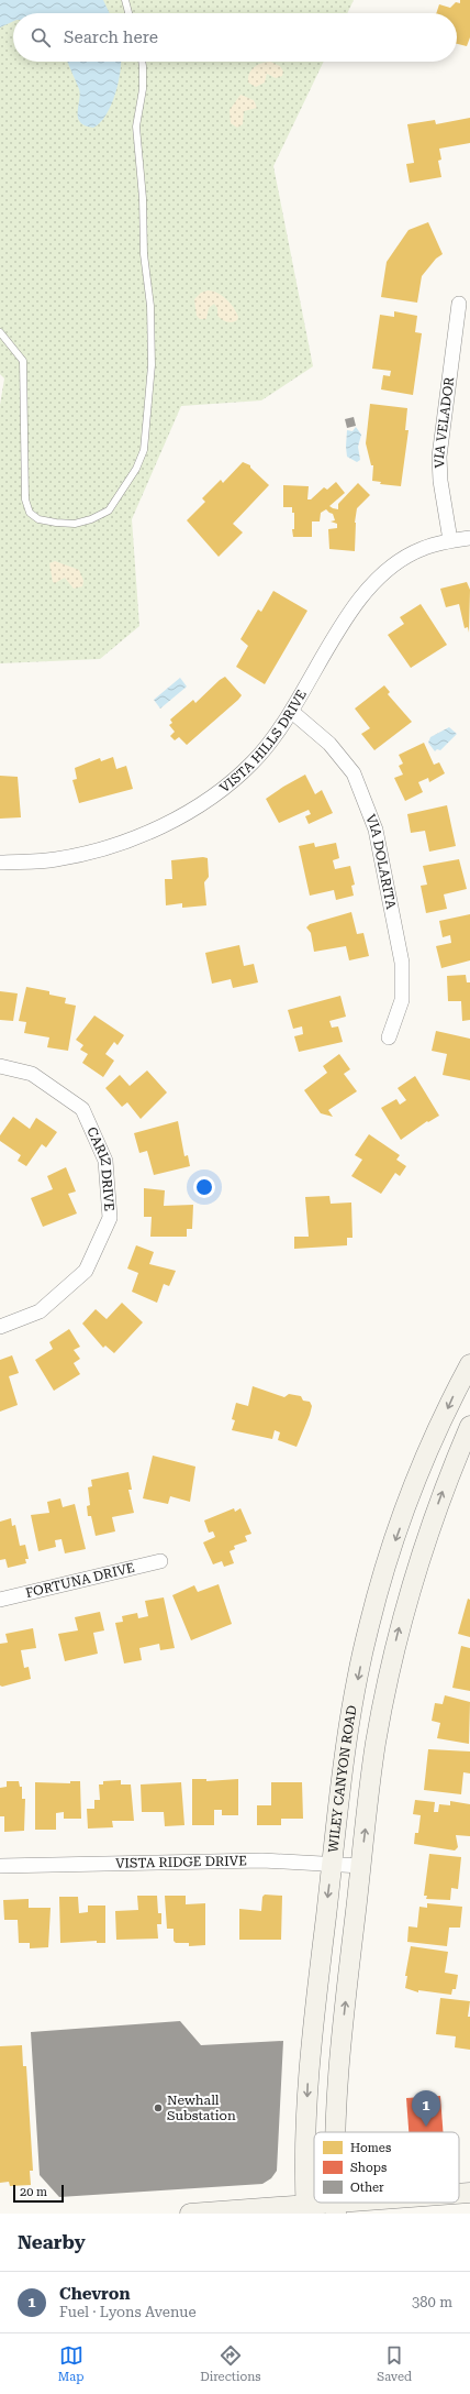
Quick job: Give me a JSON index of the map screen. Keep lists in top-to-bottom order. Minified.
{"streets":{"main road":["WILEY CANYON ROAD"],"street":["VIA VELADOR","VISTA HILLS DRIVE","VIA DOLARITA","CARIZ DRIVE","FORTUNA DRIVE","VISTA RIDGE DRIVE"]},"crossings":[["VIA VELADOR","VISTA HILLS DRIVE"],["VISTA HILLS DRIVE","VIA DOLARITA"],["WILEY CANYON ROAD","VISTA RIDGE DRIVE"]],"places":["Newhall Substation"],"legend":["Homes","Shops","Other"],"scale_bar":"20 m","page":{"search":"Search here","pins":"1","scale":"20 m","heading":"Nearby","list":[{"mark":"1","name":"Chevron","note":"Fuel · Lyons Avenue","value":"380 m"}],"nav":["Map","Directions","Saved"]}}
